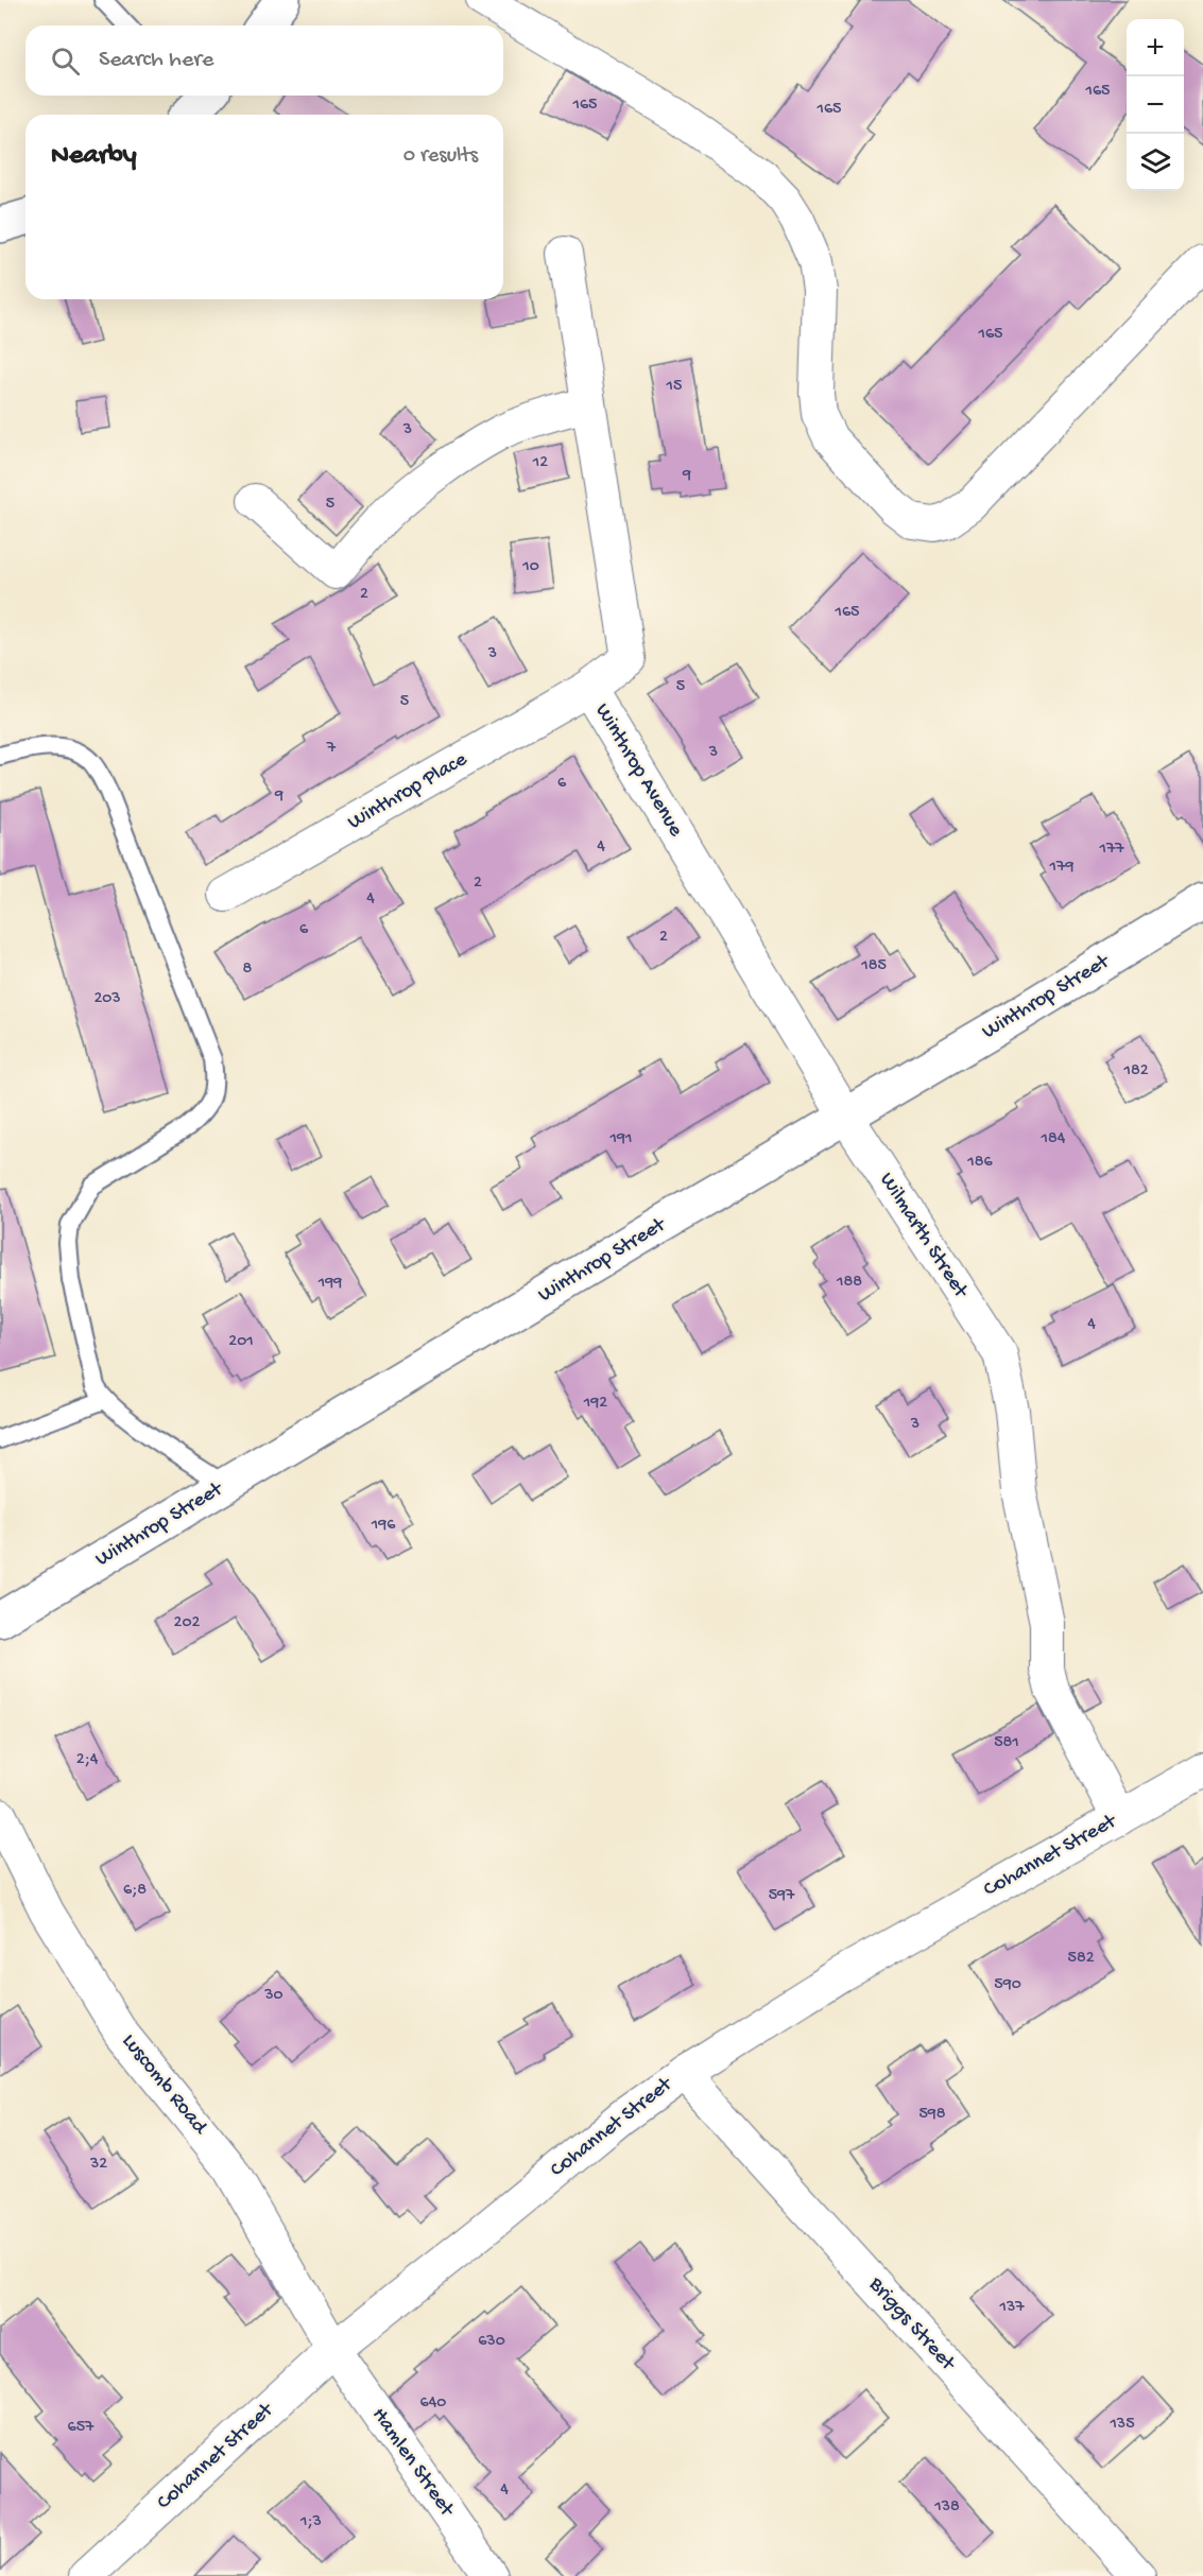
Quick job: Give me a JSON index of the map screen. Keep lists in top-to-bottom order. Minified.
{"streets":{"main road":["Winthrop Street"],"street":["Winthrop Avenue","Winthrop Place","Wilmarth Street","Cohannet Street","Luscomb Road","Briggs Street","Hamlen Street"]},"crossings":[["Winthrop Avenue","Winthrop Place"],["Winthrop Avenue","Winthrop Street"],["Winthrop Avenue","Wilmarth Street"],["Winthrop Street","Wilmarth Street"],["Wilmarth Street","Cohannet Street"],["Cohannet Street","Luscomb Road"],["Cohannet Street","Briggs Street"],["Cohannet Street","Hamlen Street"],["Luscomb Road","Hamlen Street"]],"house_numbers":["165","165","165","165","15","3","12","9","5","10","2","165","3","5","5","7","3","6","9","4","177","179","2","4","6","2","185","8","203","182","191","184","186","188","199","4","201","192","3","196","202","581","2;4","6;8","597","582","590","30","598","32","137","630","640","135","657","4","138","1;3"],"page":{"map_buttons":["+","−"],"search":"Search here","heading":["Nearby","0 results"]}}
